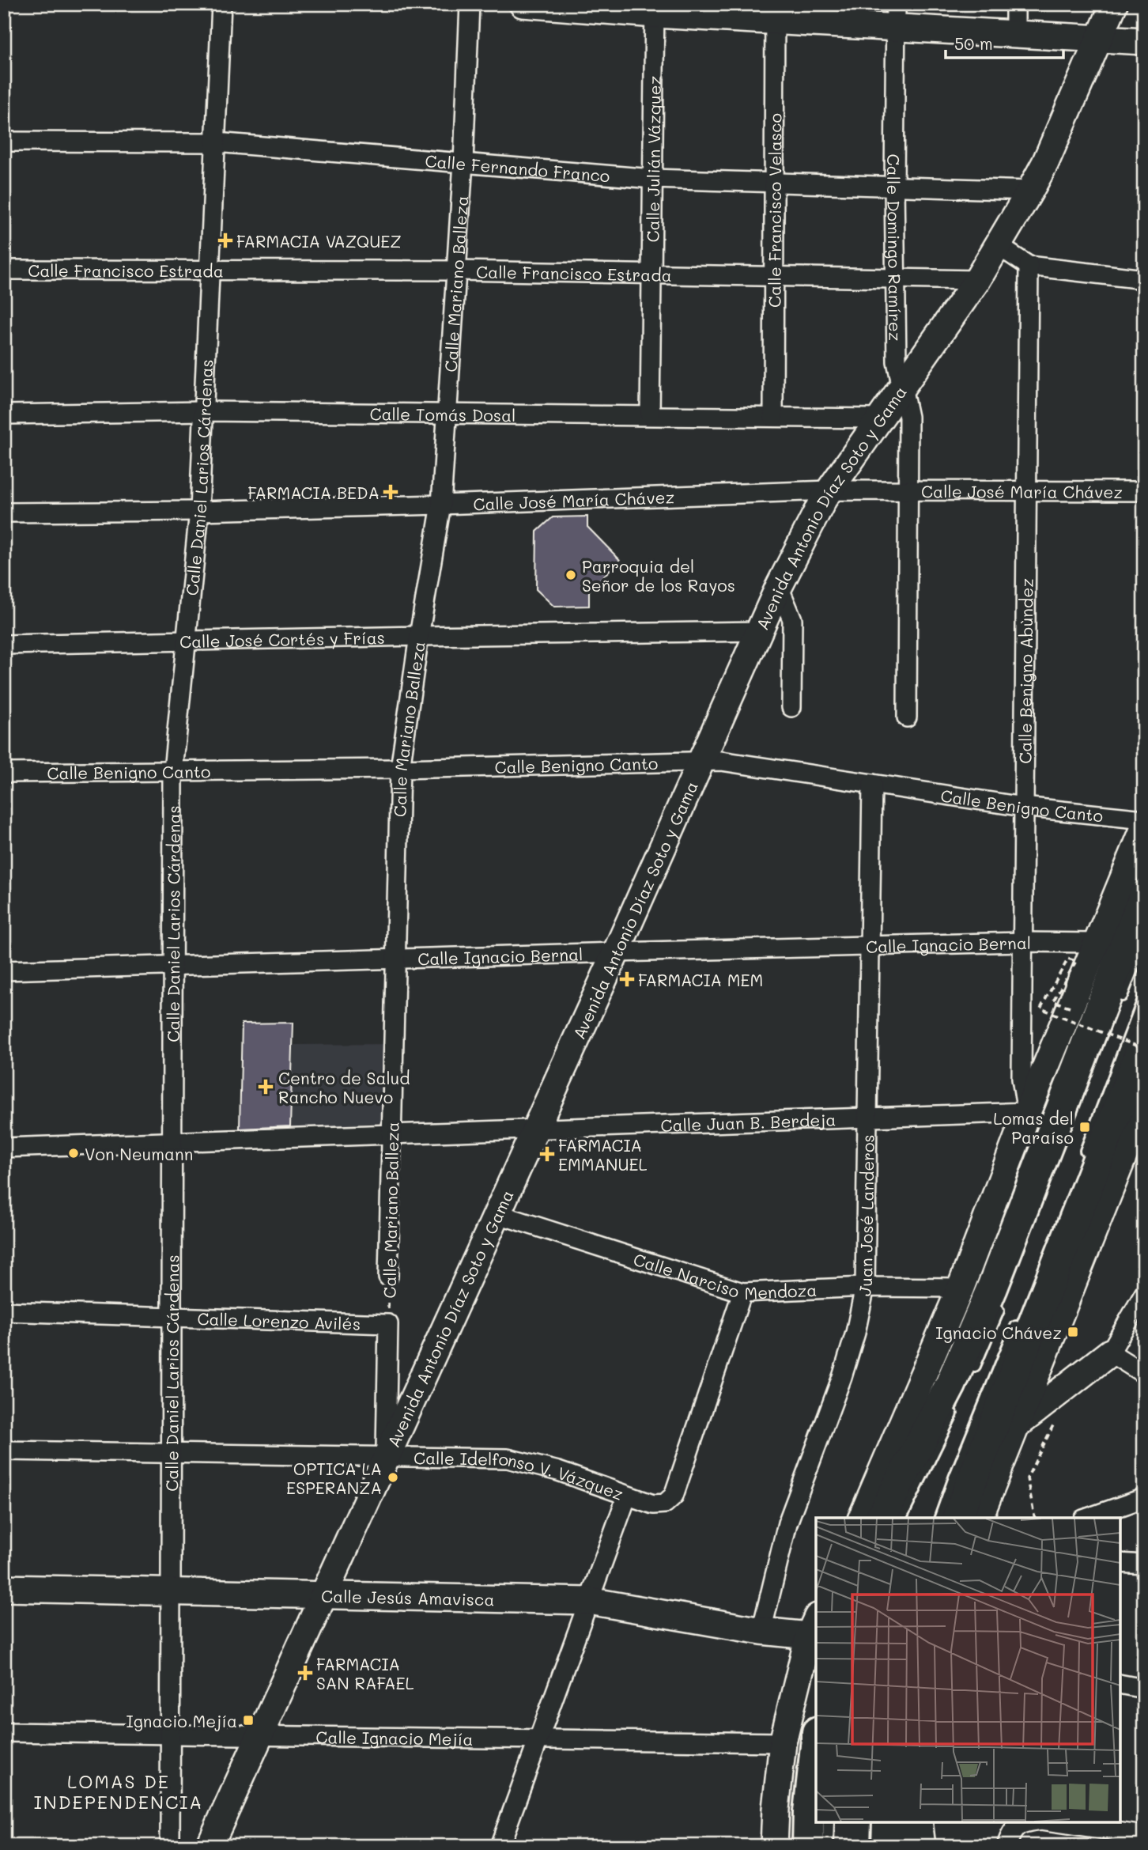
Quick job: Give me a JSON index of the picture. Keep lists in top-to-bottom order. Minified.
{"streets":{"street":["Calle Julián Vázquez","Calle Fernando Franco","Calle Francisco Velasco","Calle Domingo Ramírez","Calle Francisco Estrada","Calle Mariano Balleza","Calle Tomás Dosal","Calle Daniel Larios Cárdenas","Calle José María Chávez","Avenida Antonio Díaz Soto y Gama","Calle José Cortés y Frías","Calle Benigno Abùndez","Calle Benigno Canto","Calle Ignacio Bernal","Calle Juan B. Berdeja","Juan José Landeros","Calle Narciso Mendoza","Calle Lorenzo Avilés","Calle Idelfonso V. Vázquez","Calle Jesús Amavisca","Calle Ignacio Mejía"]},"crossings":[["Calle Julián Vázquez","Calle Fernando Franco"],["Calle Julián Vázquez","Calle Francisco Estrada"],["Calle Julián Vázquez","Calle Tomás Dosal"],["Calle Fernando Franco","Calle Francisco Velasco"],["Calle Fernando Franco","Calle Domingo Ramírez"],["Calle Fernando Franco","Calle Mariano Balleza"],["Calle Fernando Franco","Calle Daniel Larios Cárdenas"],["Calle Fernando Franco","Avenida Antonio Díaz Soto y Gama"],["Calle Francisco Velasco","Calle Francisco Estrada"],["Calle Francisco Velasco","Calle Tomás Dosal"],["Calle Domingo Ramírez","Calle Francisco Estrada"],["Calle Domingo Ramírez","Calle José María Chávez"],["Calle Domingo Ramírez","Avenida Antonio Díaz Soto y Gama"],["Calle Francisco Estrada","Calle Mariano Balleza"],["Calle Francisco Estrada","Calle Daniel Larios Cárdenas"],["Calle Francisco Estrada","Avenida Antonio Díaz Soto y Gama"],["Calle Mariano Balleza","Calle Tomás Dosal"],["Calle Mariano Balleza","Calle José María Chávez"],["Calle Mariano Balleza","Calle José Cortés y Frías"],["Calle Mariano Balleza","Calle Benigno Canto"],["Calle Mariano Balleza","Calle Ignacio Bernal"],["Calle Mariano Balleza","Calle Juan B. Berdeja"],["Calle Mariano Balleza","Calle Lorenzo Avilés"],["Calle Tomás Dosal","Calle Daniel Larios Cárdenas"],["Calle Tomás Dosal","Avenida Antonio Díaz Soto y Gama"],["Calle Daniel Larios Cárdenas","Calle José María Chávez"],["Calle Daniel Larios Cárdenas","Calle José Cortés y Frías"],["Calle Daniel Larios Cárdenas","Calle Benigno Canto"],["Calle Daniel Larios Cárdenas","Calle Ignacio Bernal"],["Calle Daniel Larios Cárdenas","Calle Juan B. Berdeja"],["Calle Daniel Larios Cárdenas","Calle Lorenzo Avilés"],["Calle Daniel Larios Cárdenas","Calle Idelfonso V. Vázquez"],["Calle Daniel Larios Cárdenas","Calle Jesús Amavisca"],["Calle Daniel Larios Cárdenas","Calle Ignacio Mejía"],["Calle José María Chávez","Avenida Antonio Díaz Soto y Gama"],["Calle José María Chávez","Calle Benigno Abùndez"],["Avenida Antonio Díaz Soto y Gama","Calle José Cortés y Frías"],["Avenida Antonio Díaz Soto y Gama","Calle Benigno Canto"],["Avenida Antonio Díaz Soto y Gama","Calle Ignacio Bernal"],["Avenida Antonio Díaz Soto y Gama","Calle Juan B. Berdeja"],["Avenida Antonio Díaz Soto y Gama","Calle Narciso Mendoza"],["Avenida Antonio Díaz Soto y Gama","Calle Idelfonso V. Vázquez"],["Avenida Antonio Díaz Soto y Gama","Calle Jesús Amavisca"],["Avenida Antonio Díaz Soto y Gama","Calle Ignacio Mejía"],["Calle Benigno Abùndez","Calle Benigno Canto"],["Calle Benigno Abùndez","Calle Ignacio Bernal"],["Calle Benigno Abùndez","Calle Juan B. Berdeja"],["Calle Benigno Canto","Juan José Landeros"],["Calle Ignacio Bernal","Juan José Landeros"],["Calle Juan B. Berdeja","Juan José Landeros"],["Juan José Landeros","Calle Narciso Mendoza"],["Juan José Landeros","Calle Jesús Amavisca"],["Calle Narciso Mendoza","Calle Idelfonso V. Vázquez"]],"districts":["LOMAS DE INDEPENDENCIA"],"places":{"health":["FARMACIA VAZQUEZ","FARMACIA BEDA","FARMACIA MEM","Centro de Salud Rancho Nuevo","FARMACIA EMMANUEL","FARMACIA SAN RAFAEL"],"other":["Parroquia del Señor de los Rayos","Von Neumann","OPTICA LA ESPERANZA"],"transit":["Lomas del Paraíso","Ignacio Chávez","Ignacio Mejía"]},"scale_bar":"50 m"}
